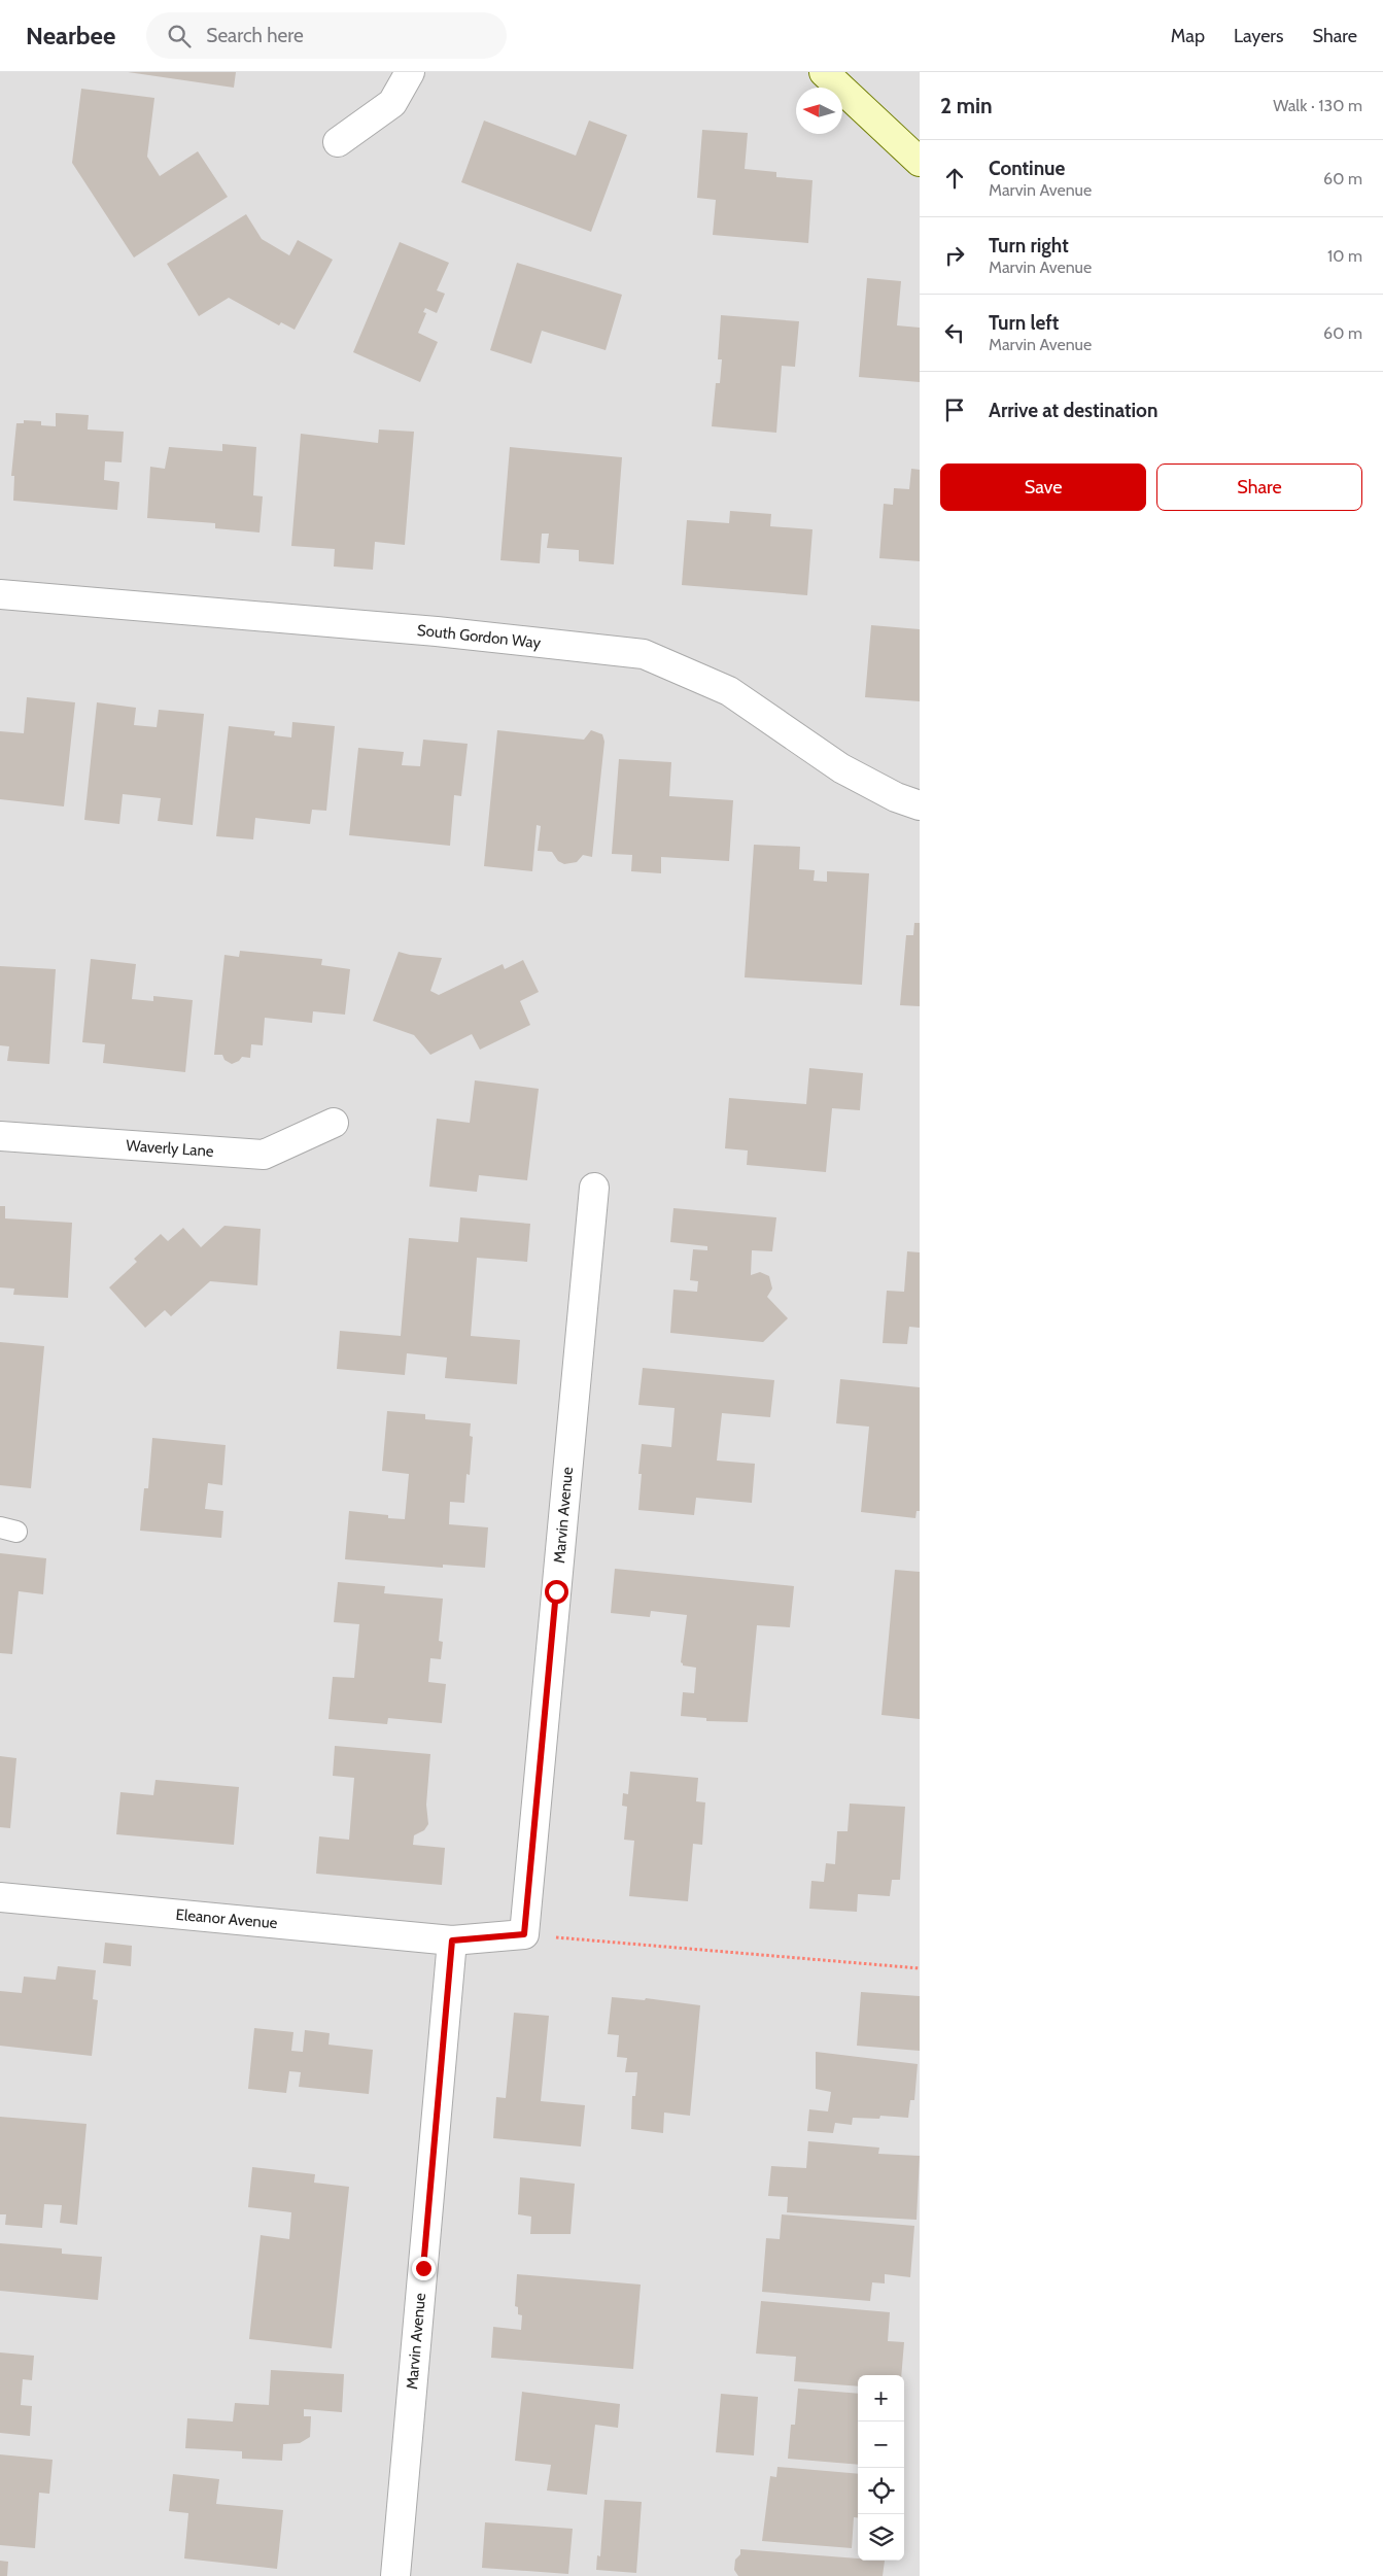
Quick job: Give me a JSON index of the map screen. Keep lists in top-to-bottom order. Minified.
{"streets":{"street":["South Gordon Way","Waverly Lane","Marvin Avenue","Eleanor Avenue"]},"crossings":[["Marvin Avenue","Eleanor Avenue"]],"north":"left","page":{"header":"Nearbee","search":"Search here","nav":["Map","Layers","Share"],"heading":["2 min","Walk · 130 m"],"list":[["Continue","Marvin Avenue","60 m"],["Turn right","Marvin Avenue","10 m"],["Turn left","Marvin Avenue","60 m"],"Arrive at destination"],"buttons":["Save","Share"],"map_buttons":["+","−"]}}
